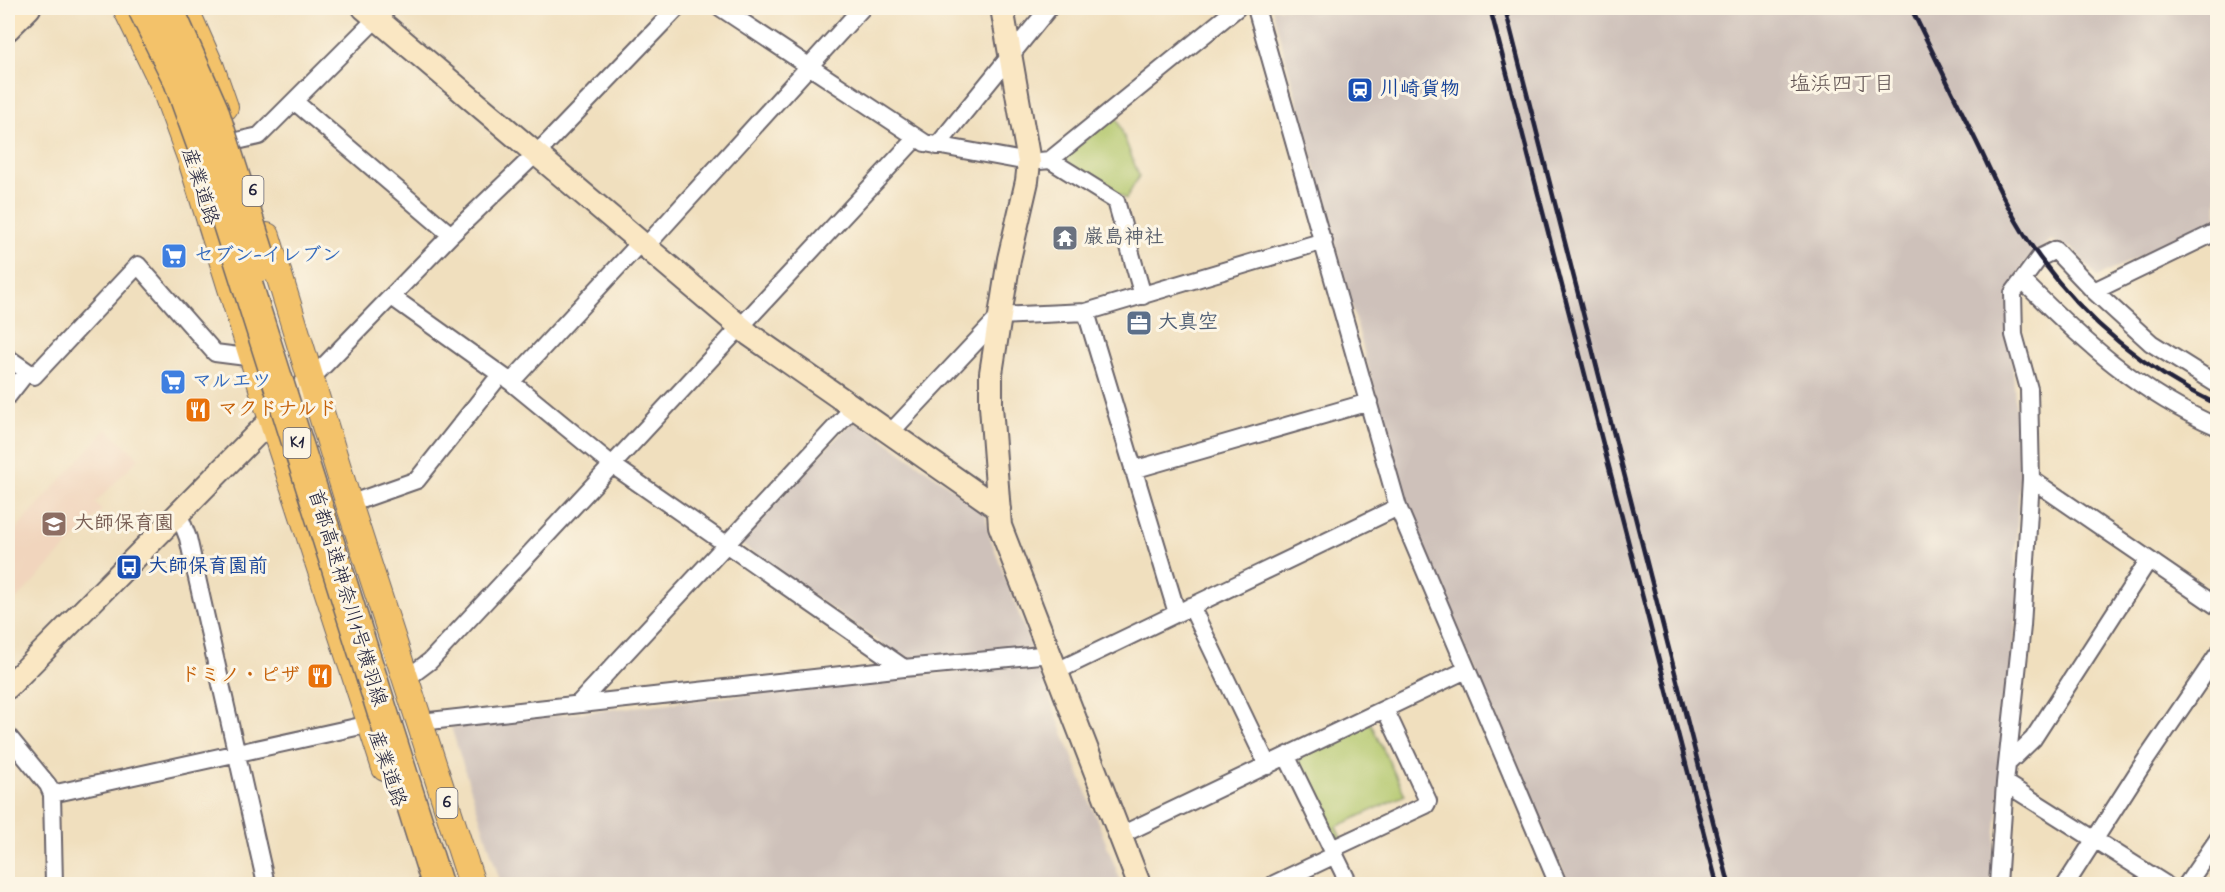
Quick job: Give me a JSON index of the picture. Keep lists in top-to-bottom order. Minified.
{"streets":{"highway":["K1","首都高速神奈川1号横羽線"],"main road":["産業道路","6"]},"districts":["塩浜四丁目"],"places":{"station":["川崎貨物"],"temple":["巌島神社"],"supermarket":["セブン-イレブン","マルエツ"],"office":["大真空"],"restaurant":["マクドナルド","ドミノ・ピザ"],"school or university":["大師保育園"],"bus stop":["大師保育園前"]}}
